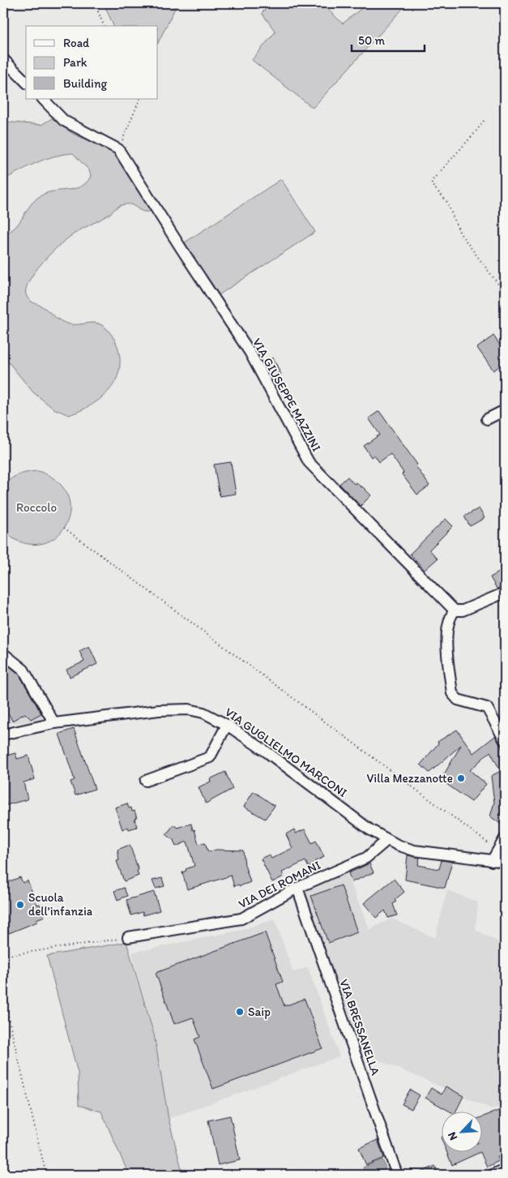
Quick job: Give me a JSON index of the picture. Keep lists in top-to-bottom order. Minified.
{"streets":{"street":["VIA GIUSEPPE MAZZINI","VIA GUGLIELMO MARCONI","VIA DEI ROMANI","VIA BRESSANELLA"]},"crossings":[["VIA GUGLIELMO MARCONI","VIA DEI ROMANI"],["VIA DEI ROMANI","VIA BRESSANELLA"]],"parks":["Roccolo"],"places":["Villa Mezzanotte","Scuola dell'infanzia","Saip"],"legend":["Road","Park","Building"],"scale_bar":"50 m","north":"bottom left"}
